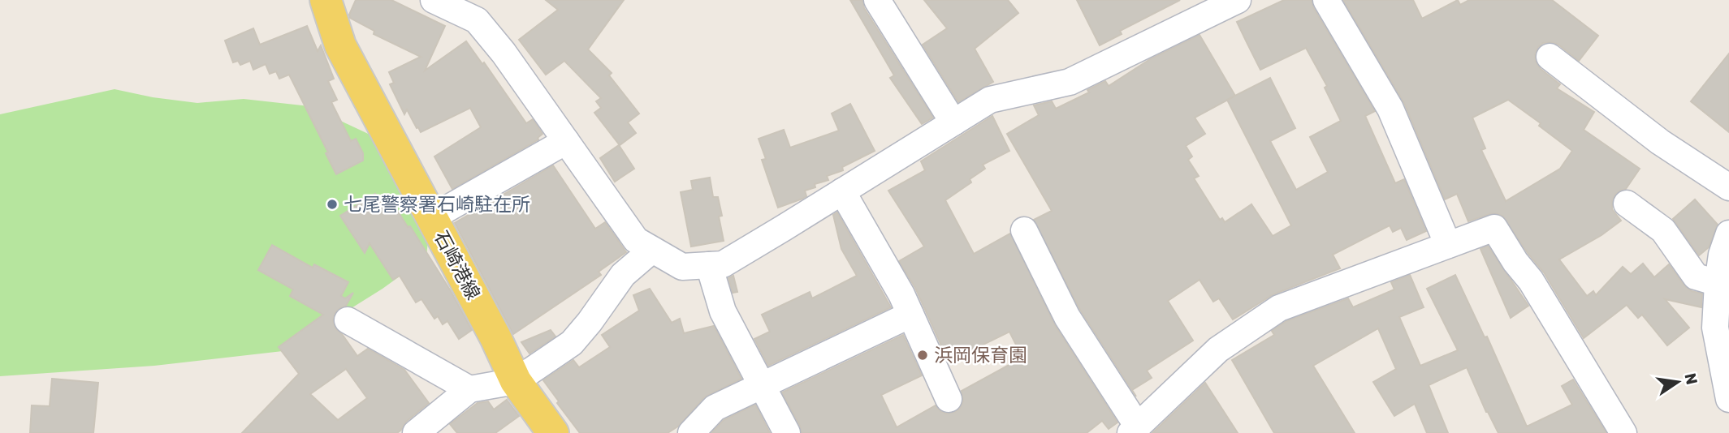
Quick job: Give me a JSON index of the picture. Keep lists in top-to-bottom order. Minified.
{"streets":{"main road":["石崎港線"]},"places":["七尾警察署石崎駐在所","浜岡保育園"],"north":"right"}
